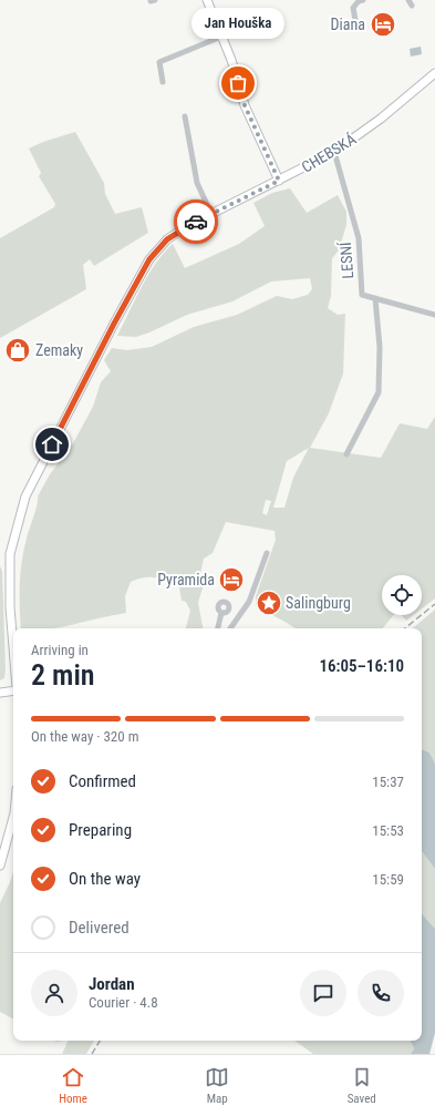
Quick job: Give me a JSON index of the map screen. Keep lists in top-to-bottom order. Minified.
{"streets":{"street":["CHEBSKÁ","LESNÍ"]},"crossings":[["CHEBSKÁ","LESNÍ"]],"places":{"hotel":["Diana","Pyramida"],"other":["Jan Houška"],"shop":["Zemaky"],"place":["Salingburg"]},"page":{"bubble":"Jan Houška","heading":["2 min","Arriving in","16:05–16:10"],"panel":["Jordan","Courier · 4.8"],"bar":"On the way · 320 m","list":[["Confirmed","15:37"],["Preparing","15:53"],["On the way","15:59"],"Delivered"],"tabs":["Home","Map","Saved"]}}
